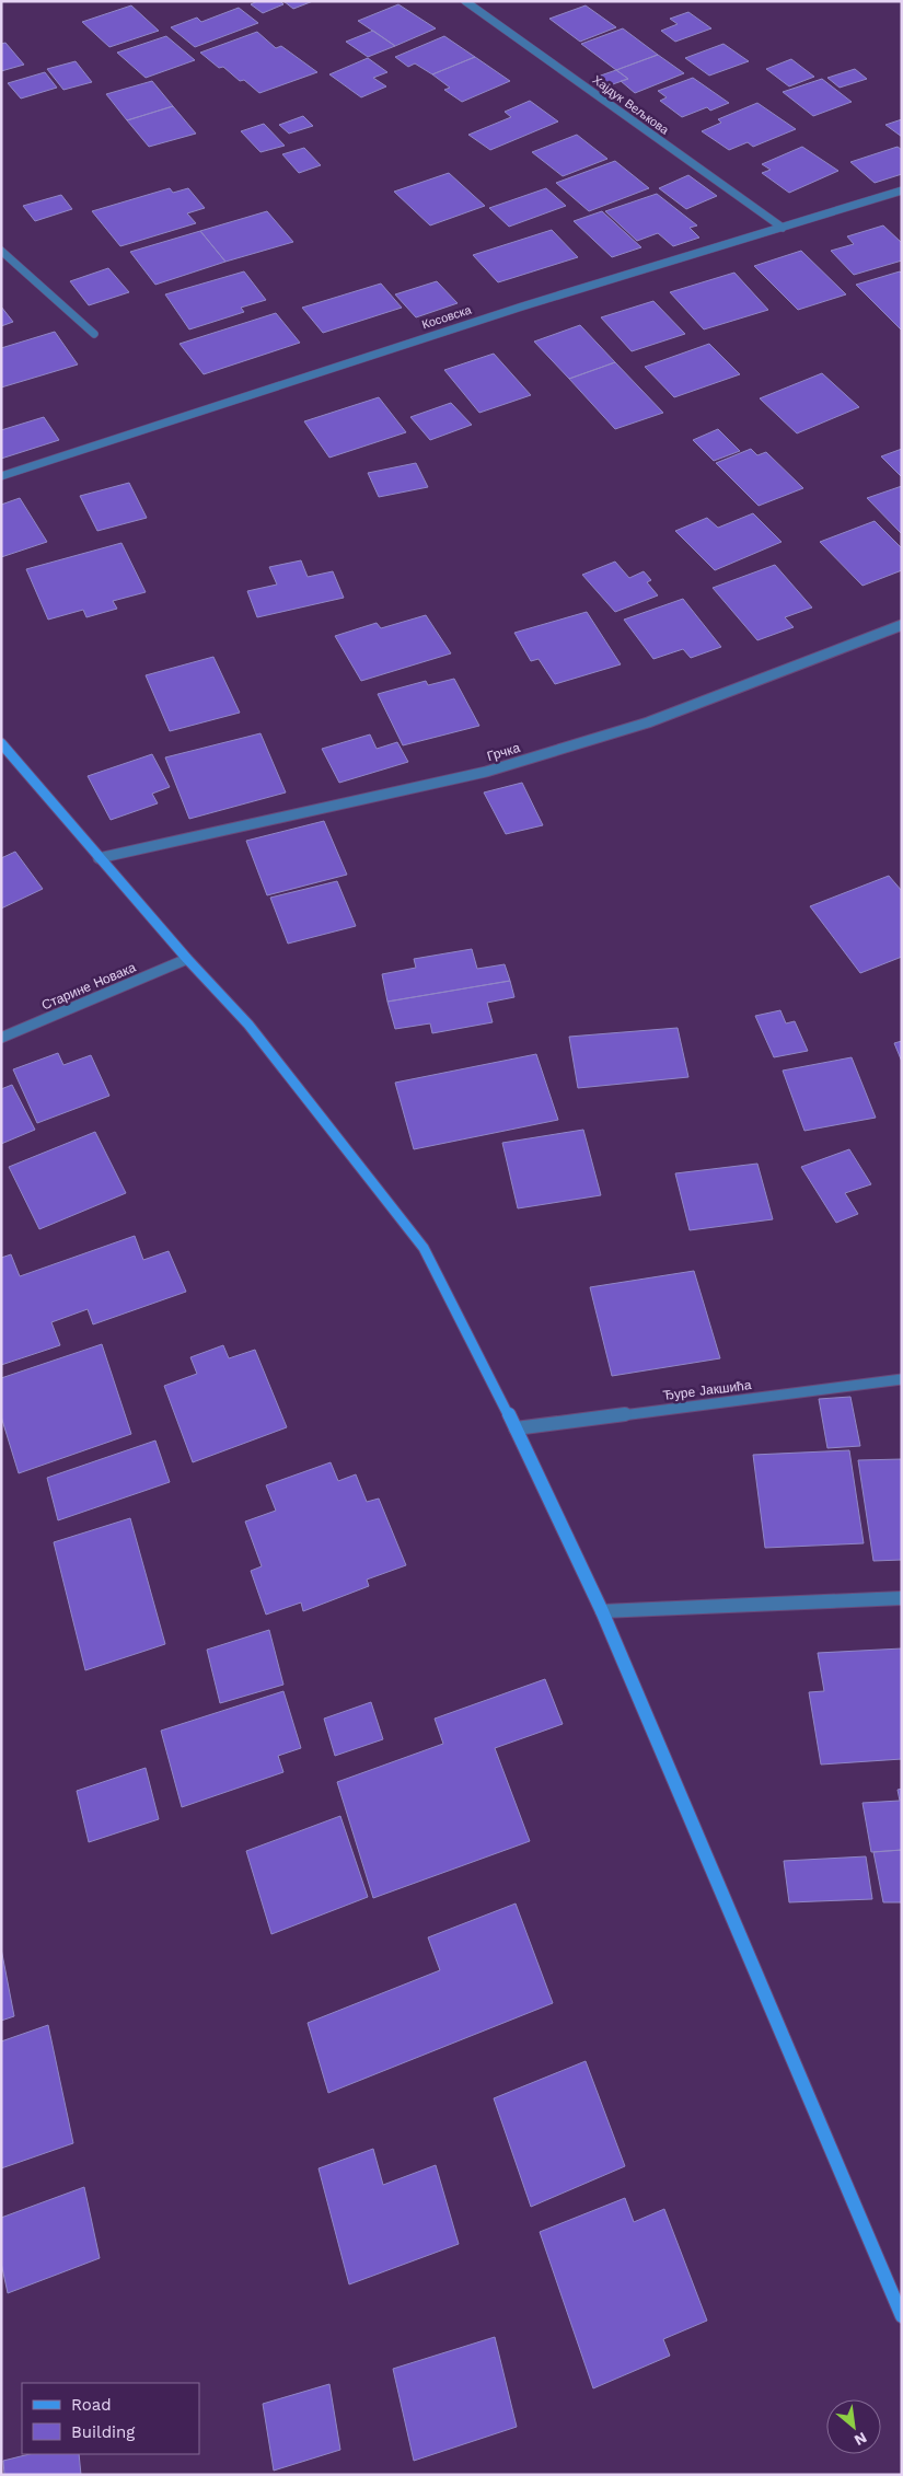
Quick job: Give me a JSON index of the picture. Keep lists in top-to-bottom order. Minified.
{"streets":{"street":["Хајдук Вељкова","Косовска","Грчка","Старине Новака","Ђуре Јакшића"]},"crossings":[["Хајдук Вељкова","Косовска"]],"legend":["Road","Building"],"north":"bottom right"}
